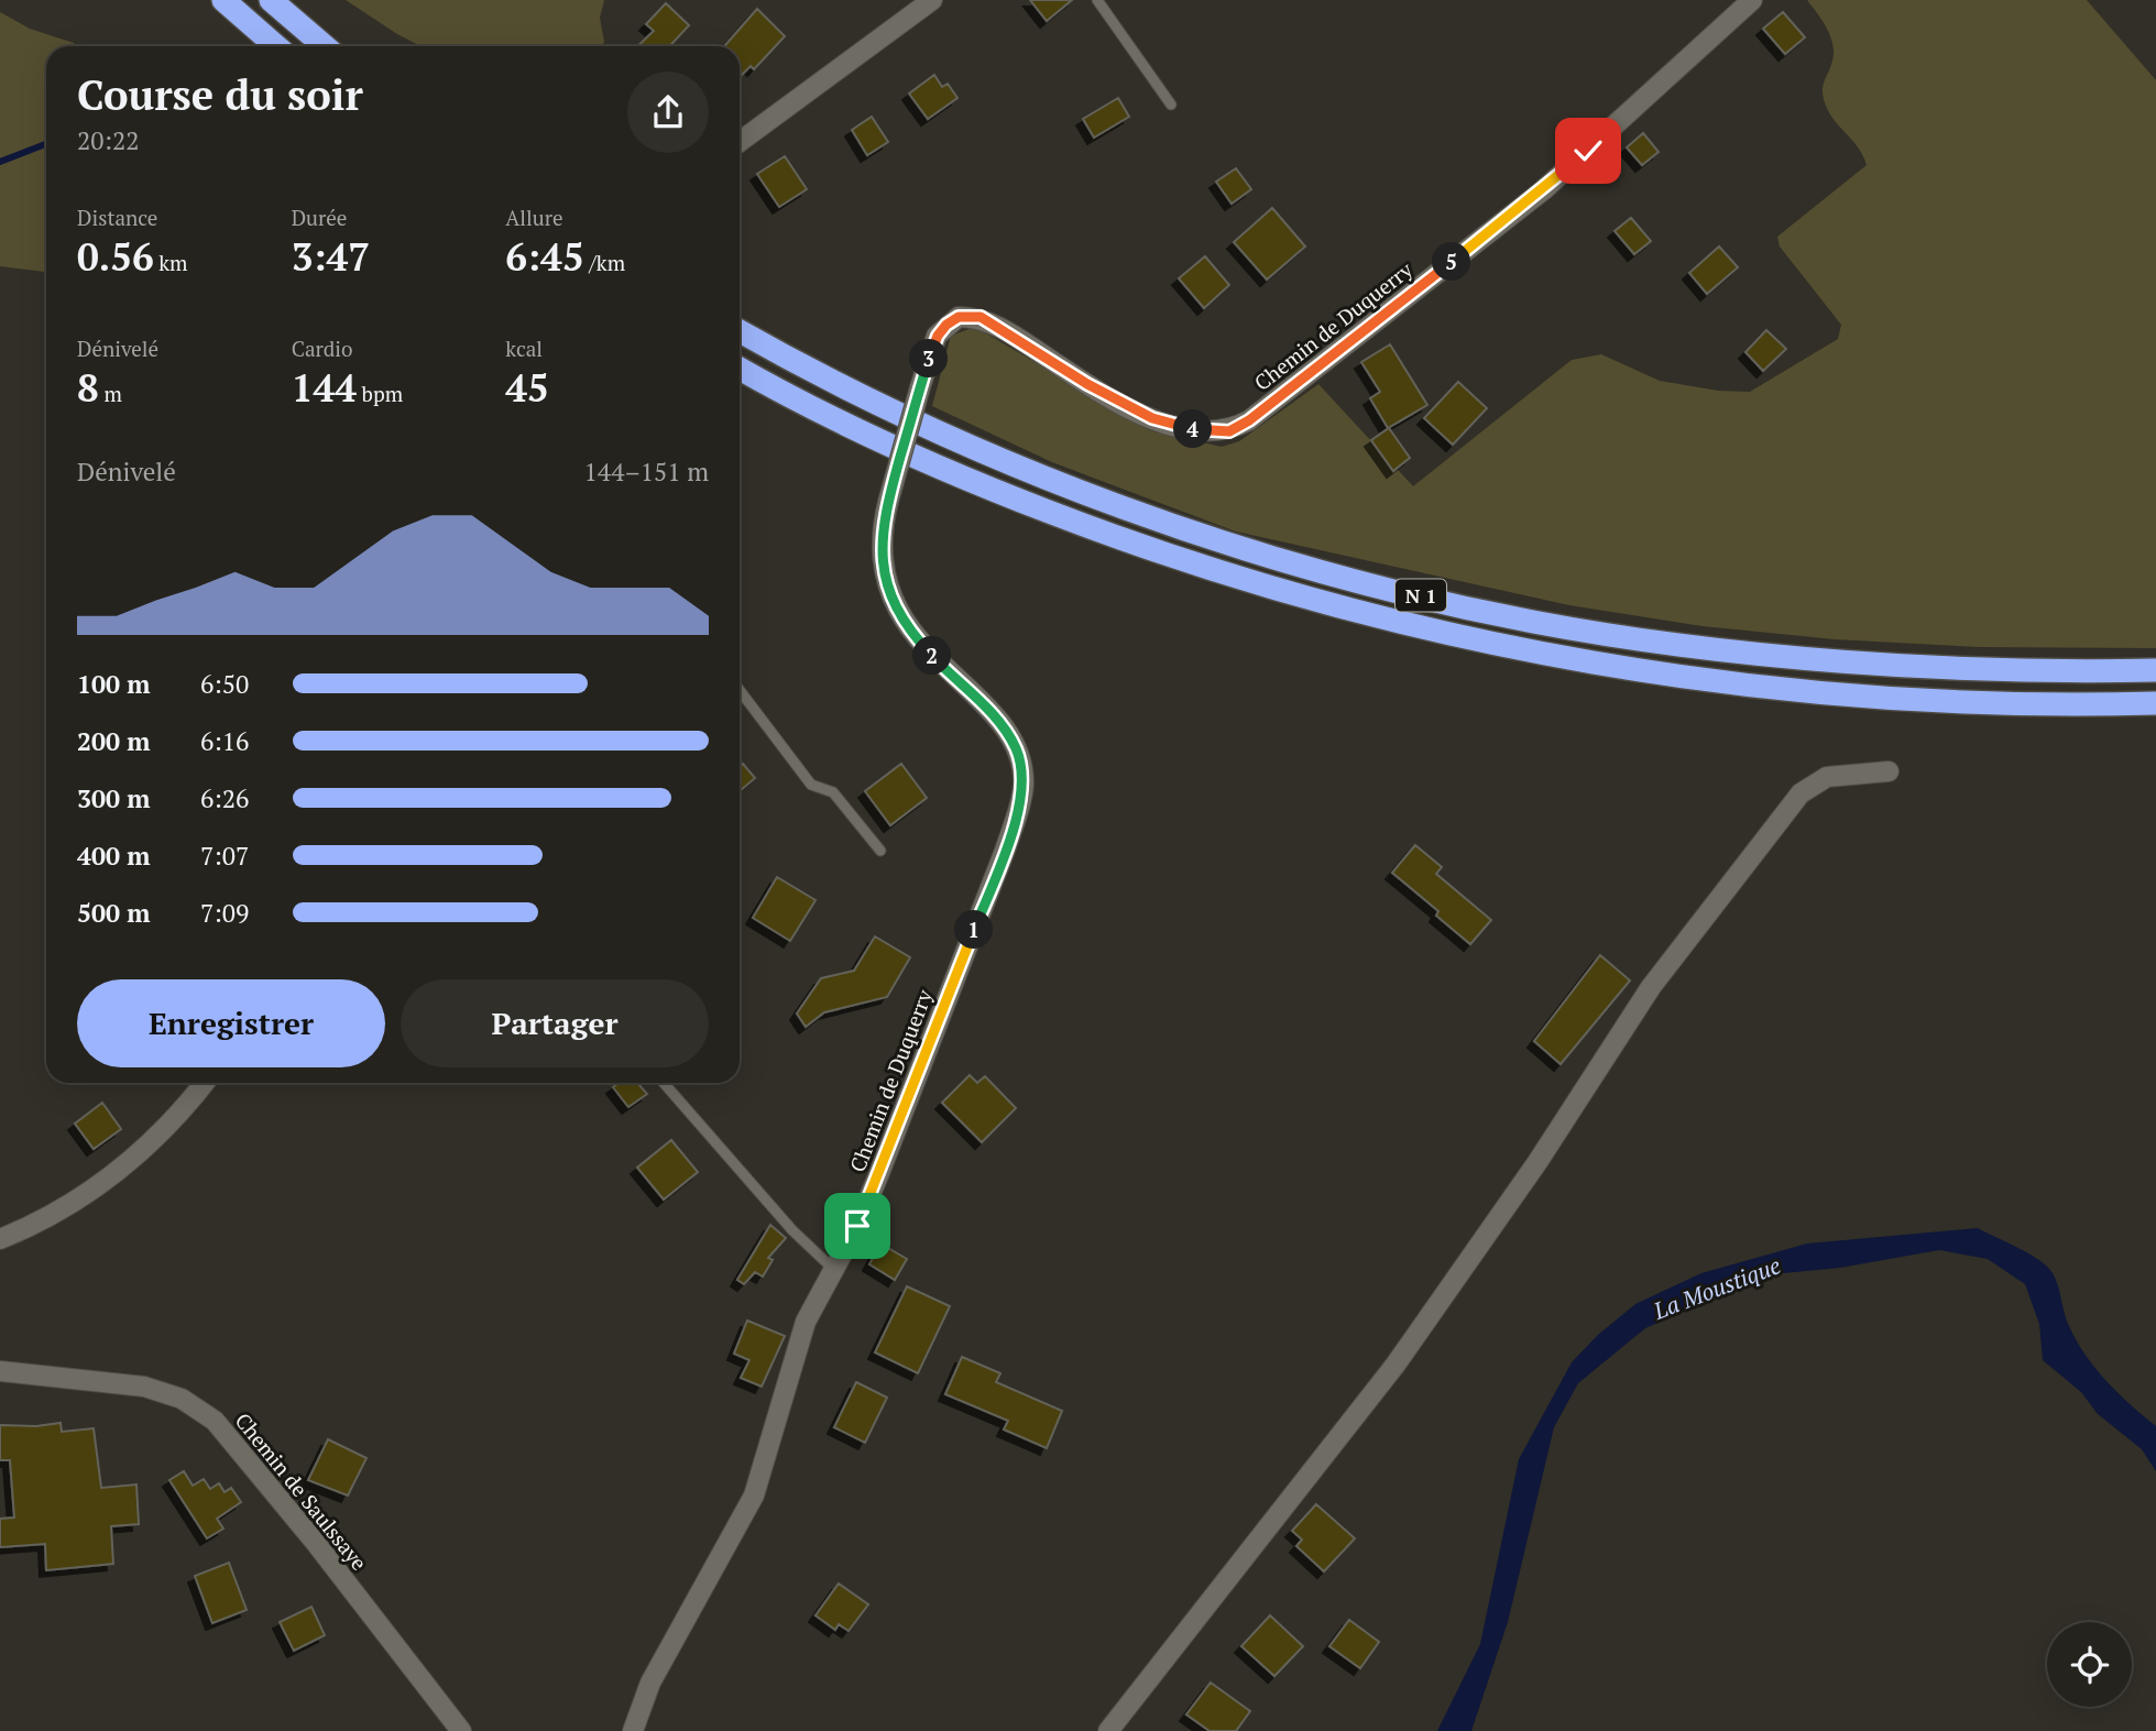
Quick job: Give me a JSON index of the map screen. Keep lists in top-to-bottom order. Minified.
{"streets":{"highway":["N 1"],"street":["Chemin de Duquerry","Chemin de Saulssaye"]},"water":["La Moustique"],"page":{"heading":["Course du soir","20:22"],"stats":[["Distance","0.56 km"],["Durée","3:47"],["Allure","6:45 /km"],["Dénivelé","8 m"],["Cardio","144 bpm"],["kcal","45"]],"pins":["5","3","4","2","1"],"chart":["Dénivelé","144–151 m"],"list":[{"name":"100 m","note":"6:50"},{"name":"200 m","note":"6:16"},{"name":"300 m","note":"6:26"},{"name":"400 m","note":"7:07"},{"name":"500 m","note":"7:09"}],"buttons":["Enregistrer","Partager"]}}
